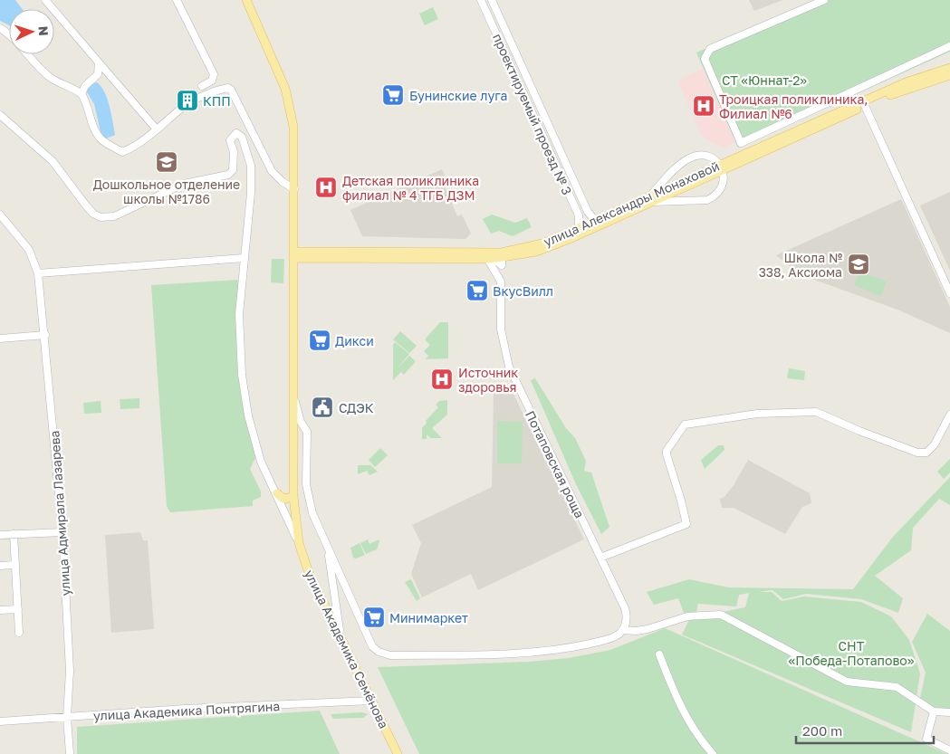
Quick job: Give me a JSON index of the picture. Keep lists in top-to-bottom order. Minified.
{"streets":{"main road":["улица Александры Монаховой","улица Академика Семёнова"],"street":["проектируемый проезд № 3","Потаповская роща","улица Адмирала Лазарева","улица Академика Понтрягина"]},"crossings":[["проектируемый проезд № 3","улица Александры Монаховой"],["улица Александры Монаховой","Потаповская роща"],["улица Александры Монаховой","улица Академика Семёнова"],["улица Адмирала Лазарева","улица Академика Понтрягина"],["улица Академика Семёнова","улица Академика Понтрягина"]],"parks":["СТ «Юннат-2»","СНТ «Победа-Потапово»"],"places":{"supermarket":["Бунинские луга","ВкусВилл","Дикси","Минимаркет"],"building":["КПП"],"hospital":["Троицкая поликлиника, Филиал №6","Детская поликлиника филиал № 4 ТГБ ДЗМ","Источник здоровья"],"school or university":["Дошкольное отделение школы №1786","Школа № 338, Аксиома"],"public building":["СДЭК"]},"scale_bar":"200 m","north":"right"}
